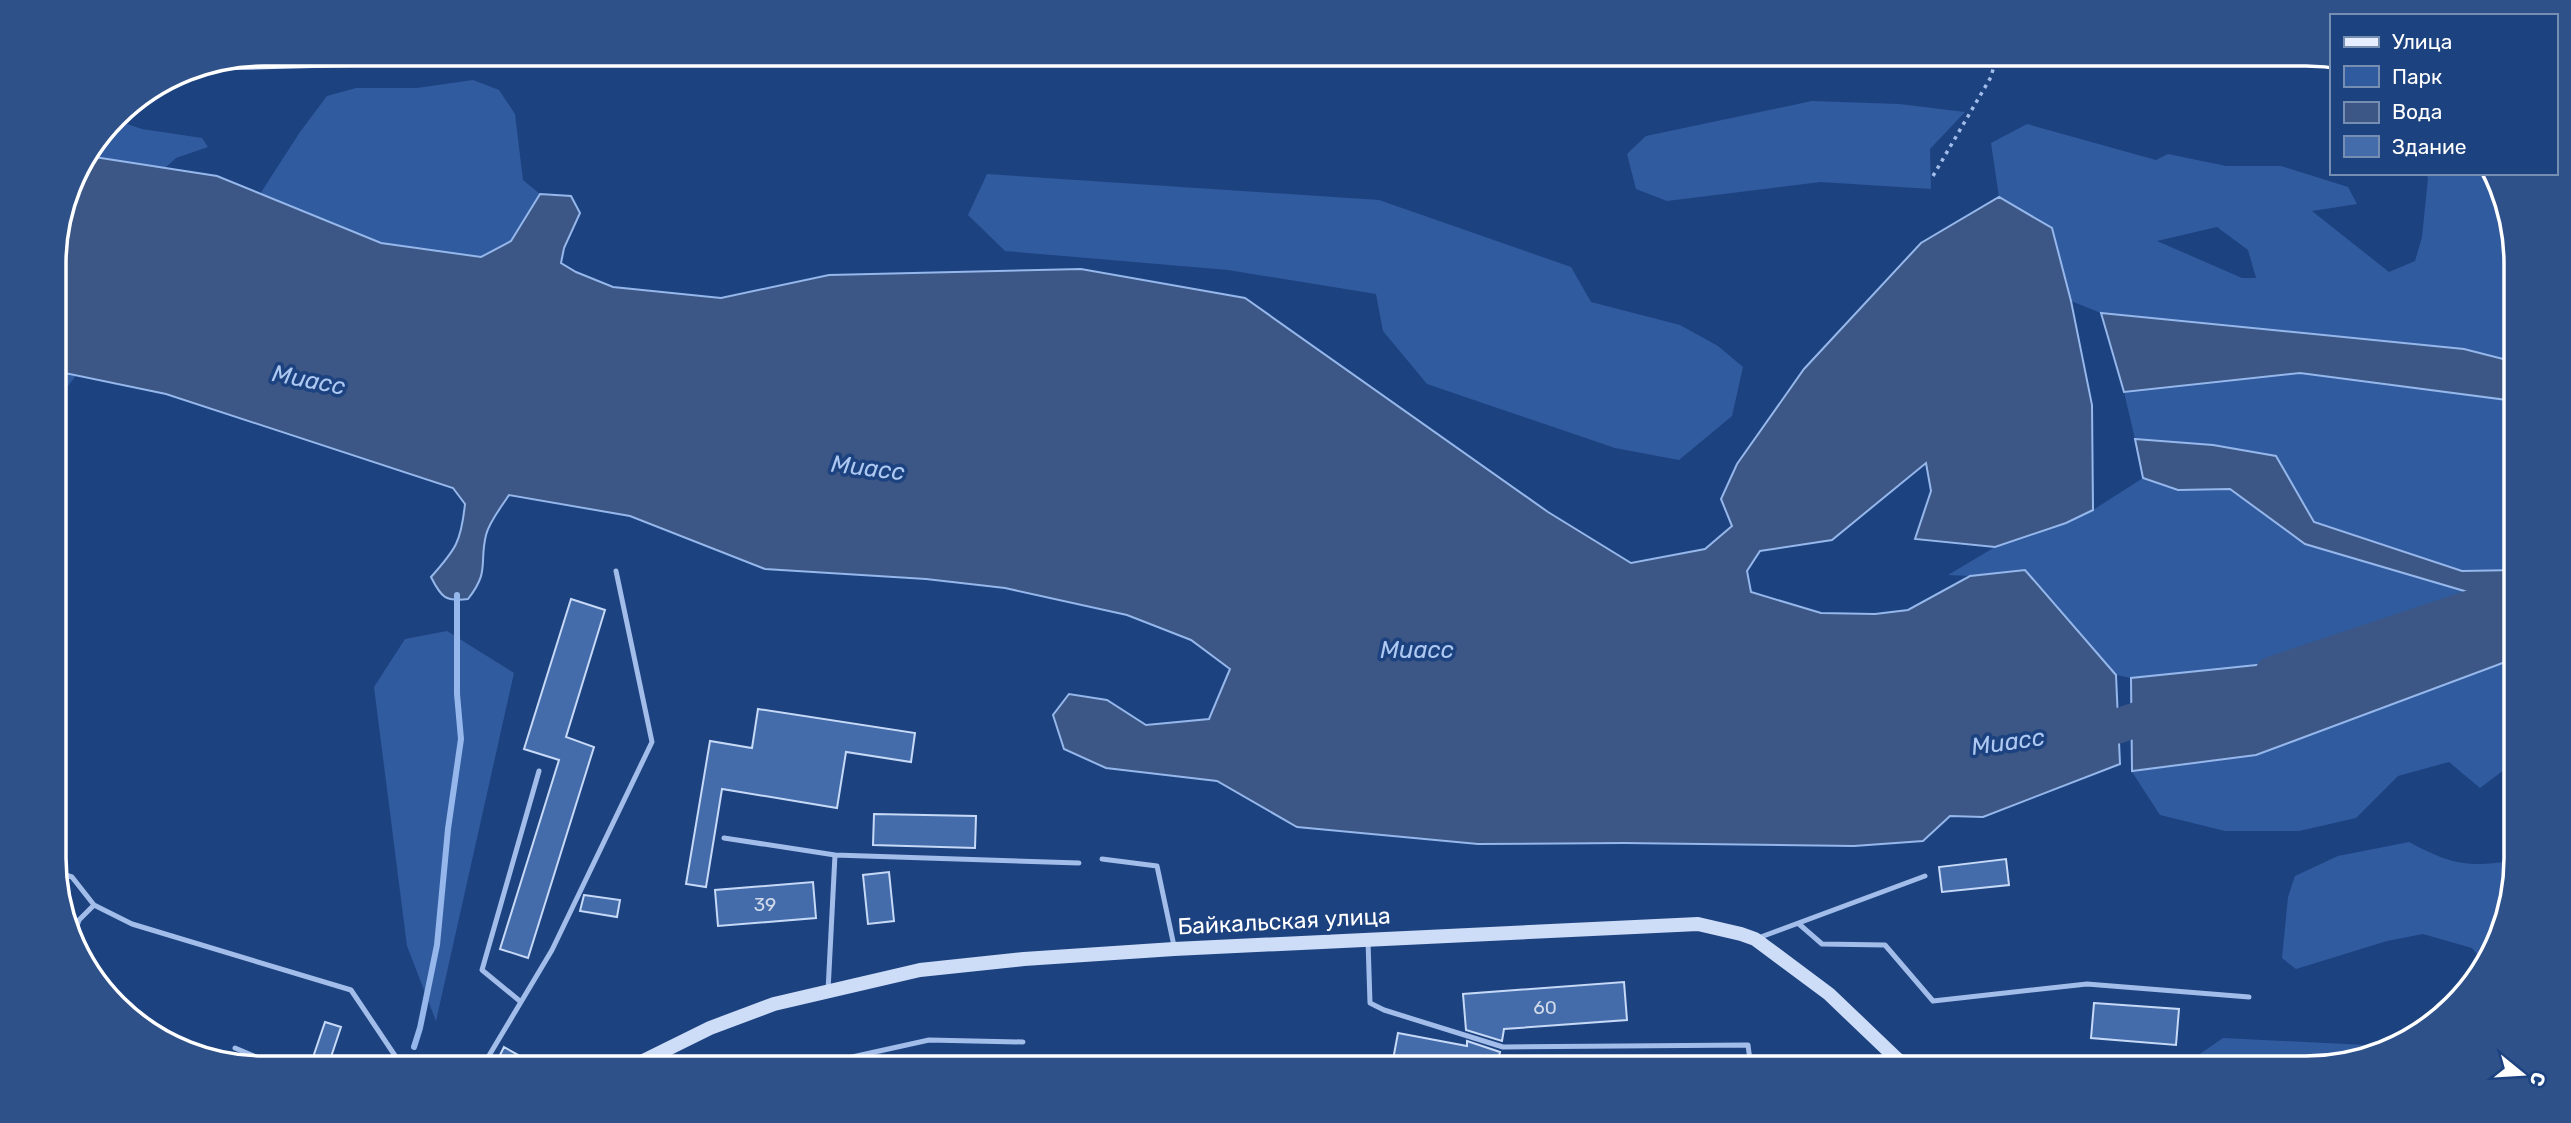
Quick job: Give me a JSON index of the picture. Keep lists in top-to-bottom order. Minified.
{"streets":{"street":["Байкальская улица"]},"water":["Миасс"],"house_numbers":["39","60"],"legend":["Улица","Парк","Вода","Здание"],"north":"right"}
